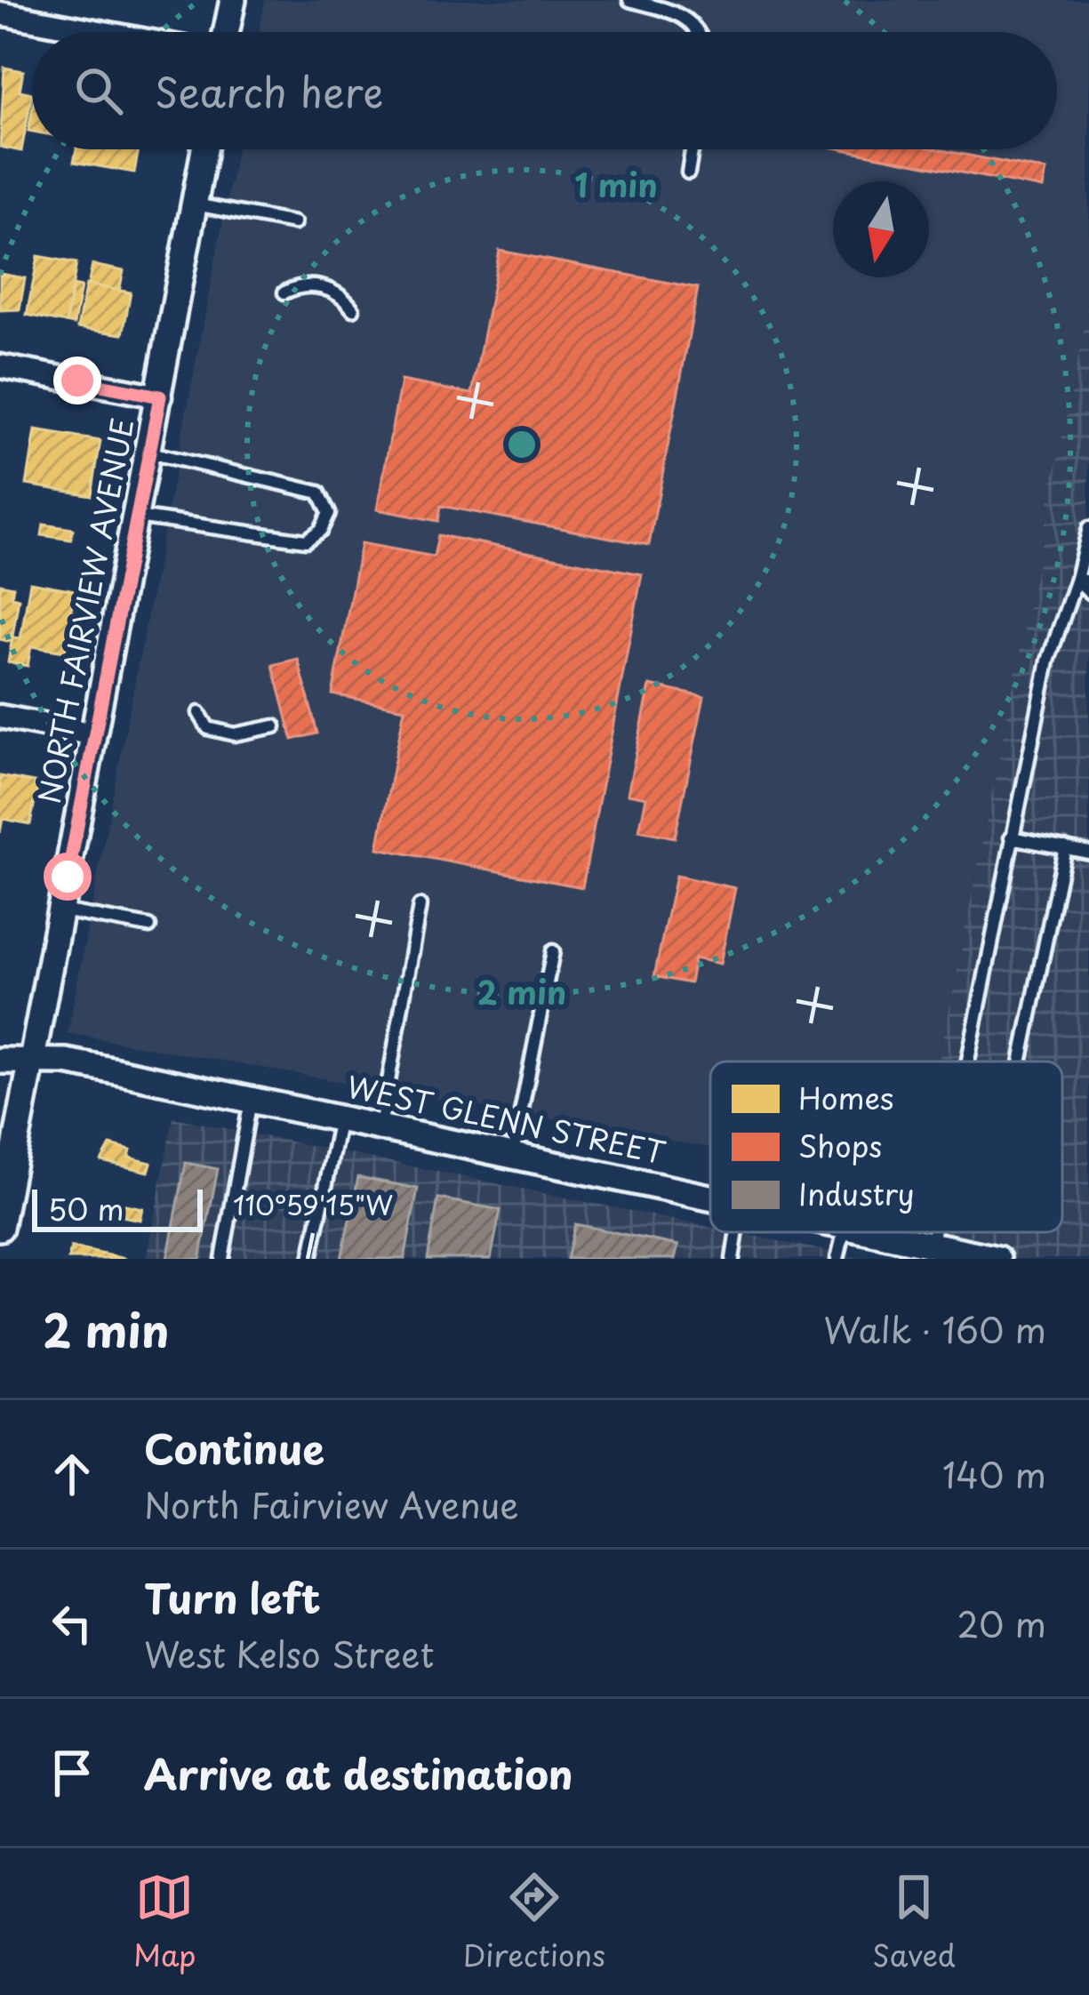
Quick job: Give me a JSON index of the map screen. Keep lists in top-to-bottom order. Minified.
{"streets":{"street":["NORTH FAIRVIEW AVENUE","WEST GLENN STREET"]},"crossings":[["NORTH FAIRVIEW AVENUE","WEST GLENN STREET"]],"legend":["Homes","Shops","Industry"],"scale_bar":"50 m","north":"bottom","page":{"search":"Search here","scale":"50 m","heading":["2 min","Walk · 160 m"],"list":[["Continue","North Fairview Avenue","140 m"],["Turn left","West Kelso Street","20 m"],"Arrive at destination"],"nav":["Map","Directions","Saved"]},"coordinates":["110°59'15\"W"],"rings":["1 min","2 min"]}
